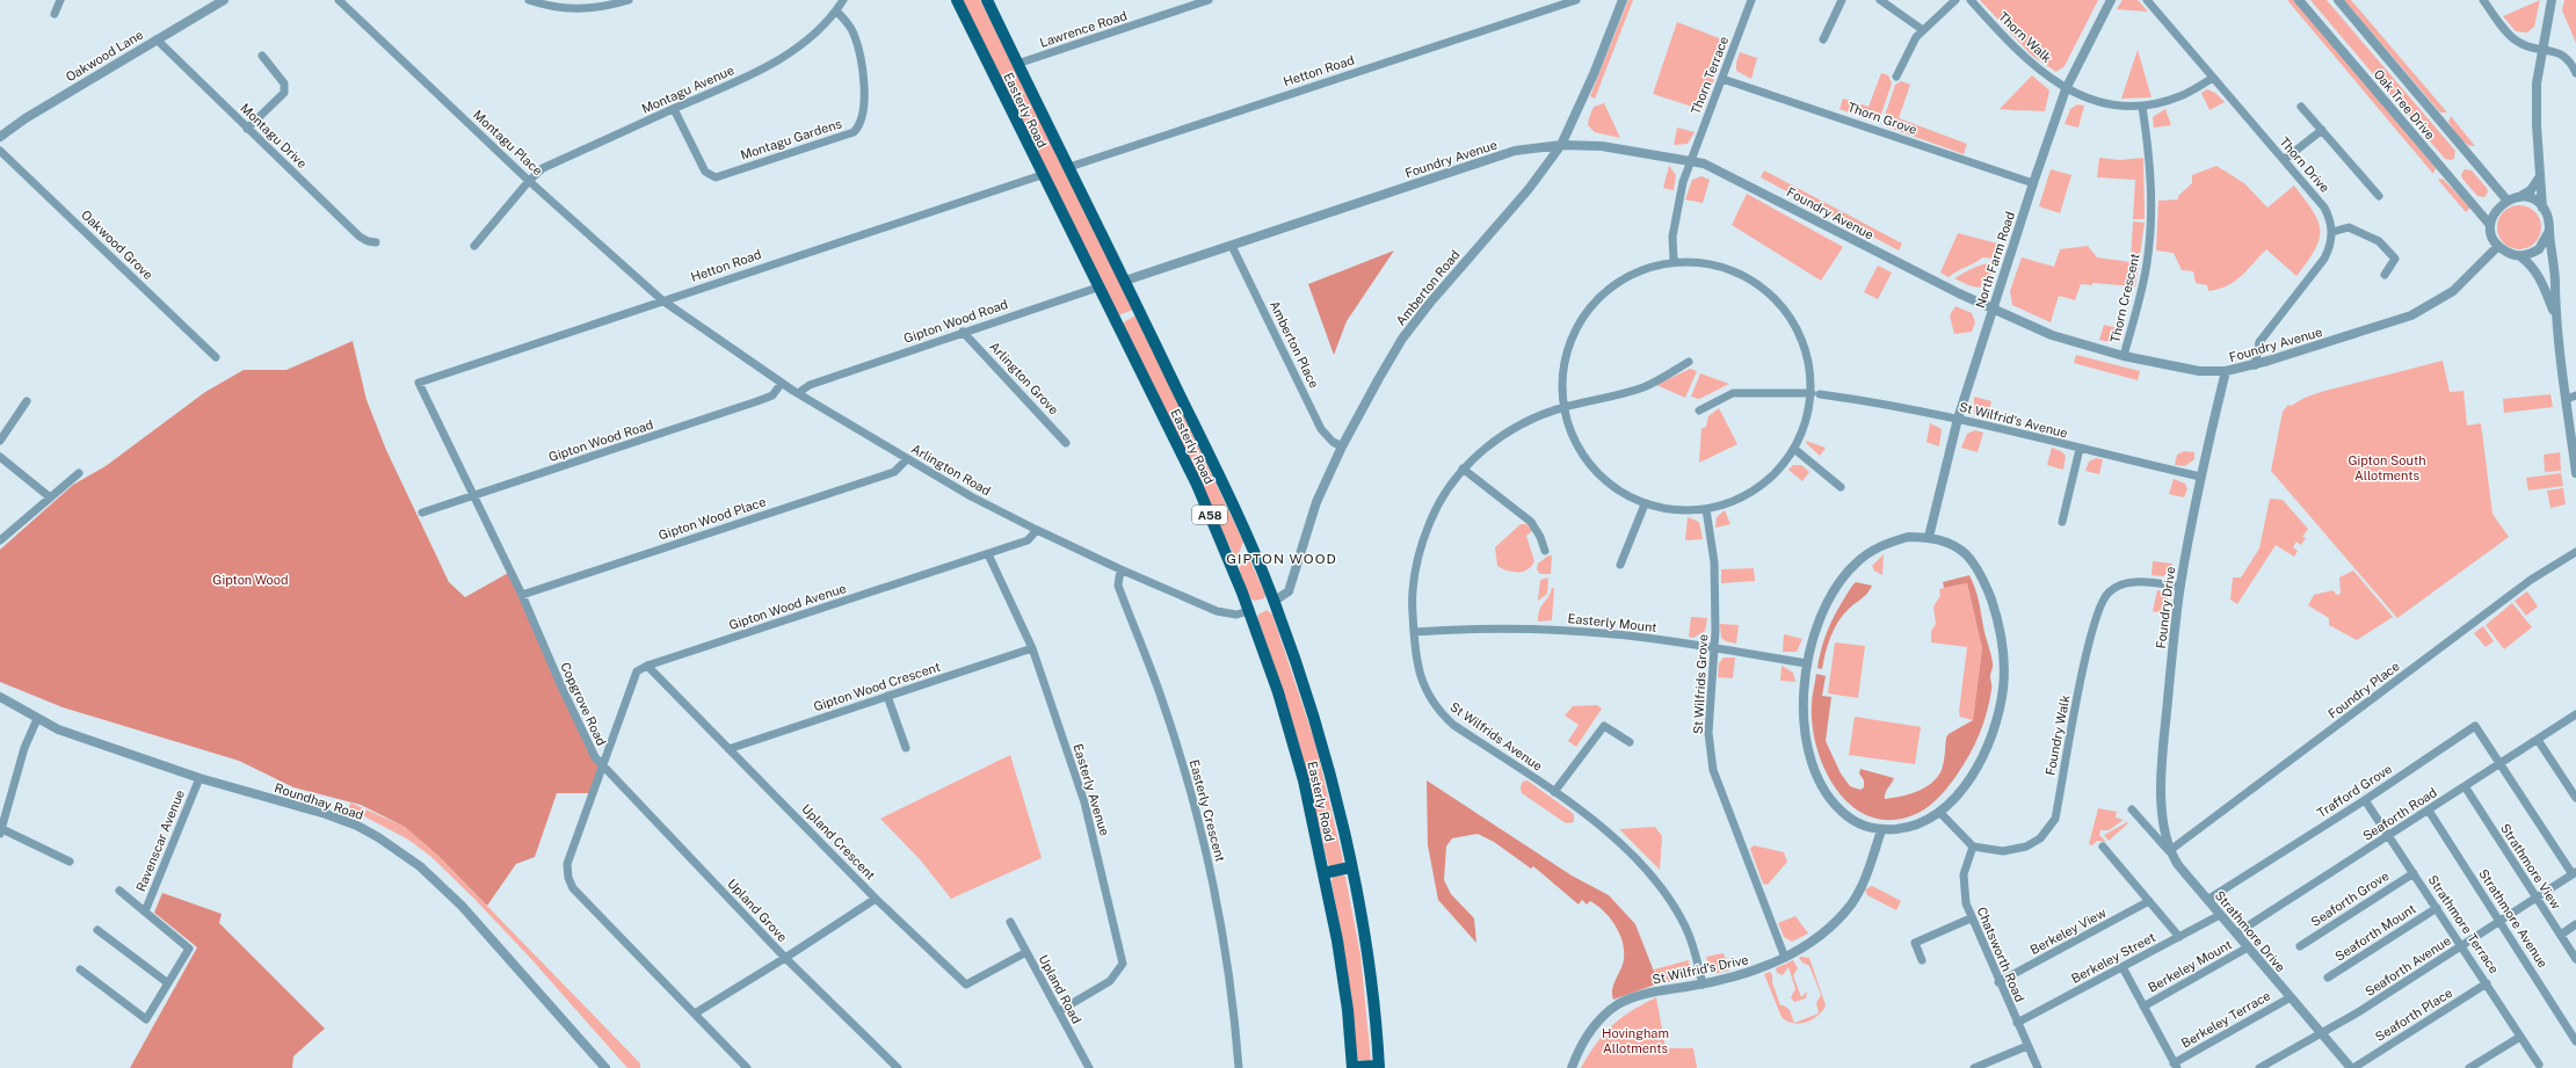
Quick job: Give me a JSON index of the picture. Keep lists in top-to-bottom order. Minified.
{"streets":{"main road":["Easterly Road","A58"],"street":["Lawrence Road","Thorn Walk","Oakwood Lane","Hetton Road","Thorn Terrace","Montagu Avenue","Oak Tree Drive","Thorn Grove","Montagu Drive","Montagu Gardens","Montagu Place","Foundry Avenue","Thorn Drive","Oakwood Grove","North Farm Road","Amberton Road","Thorn Crescent","Gipton Wood Road","Amberton Place","Arlington Grove","St Wilfrid's Avenue","Arlington Road","Gipton Wood Place","Gipton Wood Avenue","Foundry Drive","Easterly Mount","St Wilfrids Grove","Gipton Wood Crescent","Foundry Place","Copgrove Road","Foundry Walk","St Wilfrids Avenue","Easterly Avenue","Trafford Grove","Roundhay Road","Easterly Crescent","Seaforth Road","Ravenscar Avenue","Upland Crescent","Strathmore View","Seaforth Grove","Upland Grove","Strathmore Avenue","Strathmore Terrace","Berkeley View","Strathmore Drive","Seaforth Mount","Chatsworth Road","Berkeley Street","Berkeley Mount","Seaforth Avenue","St Wilfrid's Drive","Upland Road","Seaforth Place","Berkeley Terrace"]},"crossings":[["Lawrence Road","Easterly Road"],["Thorn Walk","North Farm Road"],["Thorn Walk","Thorn Crescent"],["Oakwood Lane","Montagu Drive"],["Hetton Road","Easterly Road"],["Hetton Road","Montagu Place"],["Hetton Road","Arlington Road"],["Hetton Road","Copgrove Road"],["Thorn Terrace","Thorn Grove"],["Thorn Terrace","Foundry Avenue"],["Montagu Avenue","Montagu Gardens"],["Montagu Avenue","Montagu Place"],["Oak Tree Drive","Foundry Avenue"],["Easterly Road","Foundry Avenue"],["Easterly Road","Amberton Road"],["Easterly Road","Gipton Wood Road"],["Easterly Road","Arlington Road"],["Thorn Grove","North Farm Road"],["Montagu Place","Arlington Road"],["Foundry Avenue","North Farm Road"],["Foundry Avenue","Amberton Road"],["Foundry Avenue","Thorn Crescent"],["Foundry Avenue","Amberton Place"],["Foundry Avenue","Foundry Drive"],["North Farm Road","St Wilfrid's Avenue"],["Amberton Road","Amberton Place"],["Gipton Wood Road","Arlington Grove"],["Gipton Wood Road","Arlington Road"],["Gipton Wood Road","Copgrove Road"],["St Wilfrid's Avenue","Foundry Drive"],["Arlington Road","Gipton Wood Place"],["Arlington Road","Gipton Wood Avenue"],["Arlington Road","Easterly Crescent"],["Gipton Wood Place","Copgrove Road"],["Gipton Wood Avenue","Easterly Avenue"],["Gipton Wood Avenue","Upland Crescent"],["Foundry Drive","Foundry Place"],["Foundry Drive","Foundry Walk"],["Foundry Drive","Strathmore Drive"],["Easterly Mount","St Wilfrids Grove"],["Easterly Mount","St Wilfrids Avenue"],["St Wilfrids Grove","St Wilfrid's Drive"],["Gipton Wood Crescent","Easterly Avenue"],["Gipton Wood Crescent","Upland Crescent"],["Foundry Place","Strathmore Drive"],["Copgrove Road","Upland Grove"],["Foundry Walk","Chatsworth Road"],["St Wilfrids Avenue","St Wilfrid's Drive"],["Easterly Avenue","Upland Road"],["Trafford Grove","Seaforth Road"],["Trafford Grove","Strathmore Terrace"],["Trafford Grove","Strathmore Drive"],["Roundhay Road","Ravenscar Avenue"],["Seaforth Road","Strathmore View"],["Seaforth Road","Strathmore Avenue"],["Seaforth Road","Strathmore Terrace"],["Seaforth Road","Strathmore Drive"],["Upland Crescent","Upland Road"],["Strathmore View","Seaforth Avenue"],["Seaforth Grove","Strathmore Terrace"],["Strathmore Avenue","Seaforth Avenue"],["Strathmore Terrace","Seaforth Mount"],["Strathmore Terrace","Seaforth Avenue"],["Strathmore Terrace","Seaforth Place"],["Berkeley View","Chatsworth Road"],["Strathmore Drive","Berkeley Street"],["Strathmore Drive","Berkeley Mount"],["Strathmore Drive","Seaforth Avenue"],["Strathmore Drive","Seaforth Place"],["Strathmore Drive","Berkeley Terrace"],["Chatsworth Road","Berkeley Street"]],"districts":["GIPTON WOOD"],"parks":["Gipton South Allotments","Gipton Wood","Hovingham Allotments"]}
